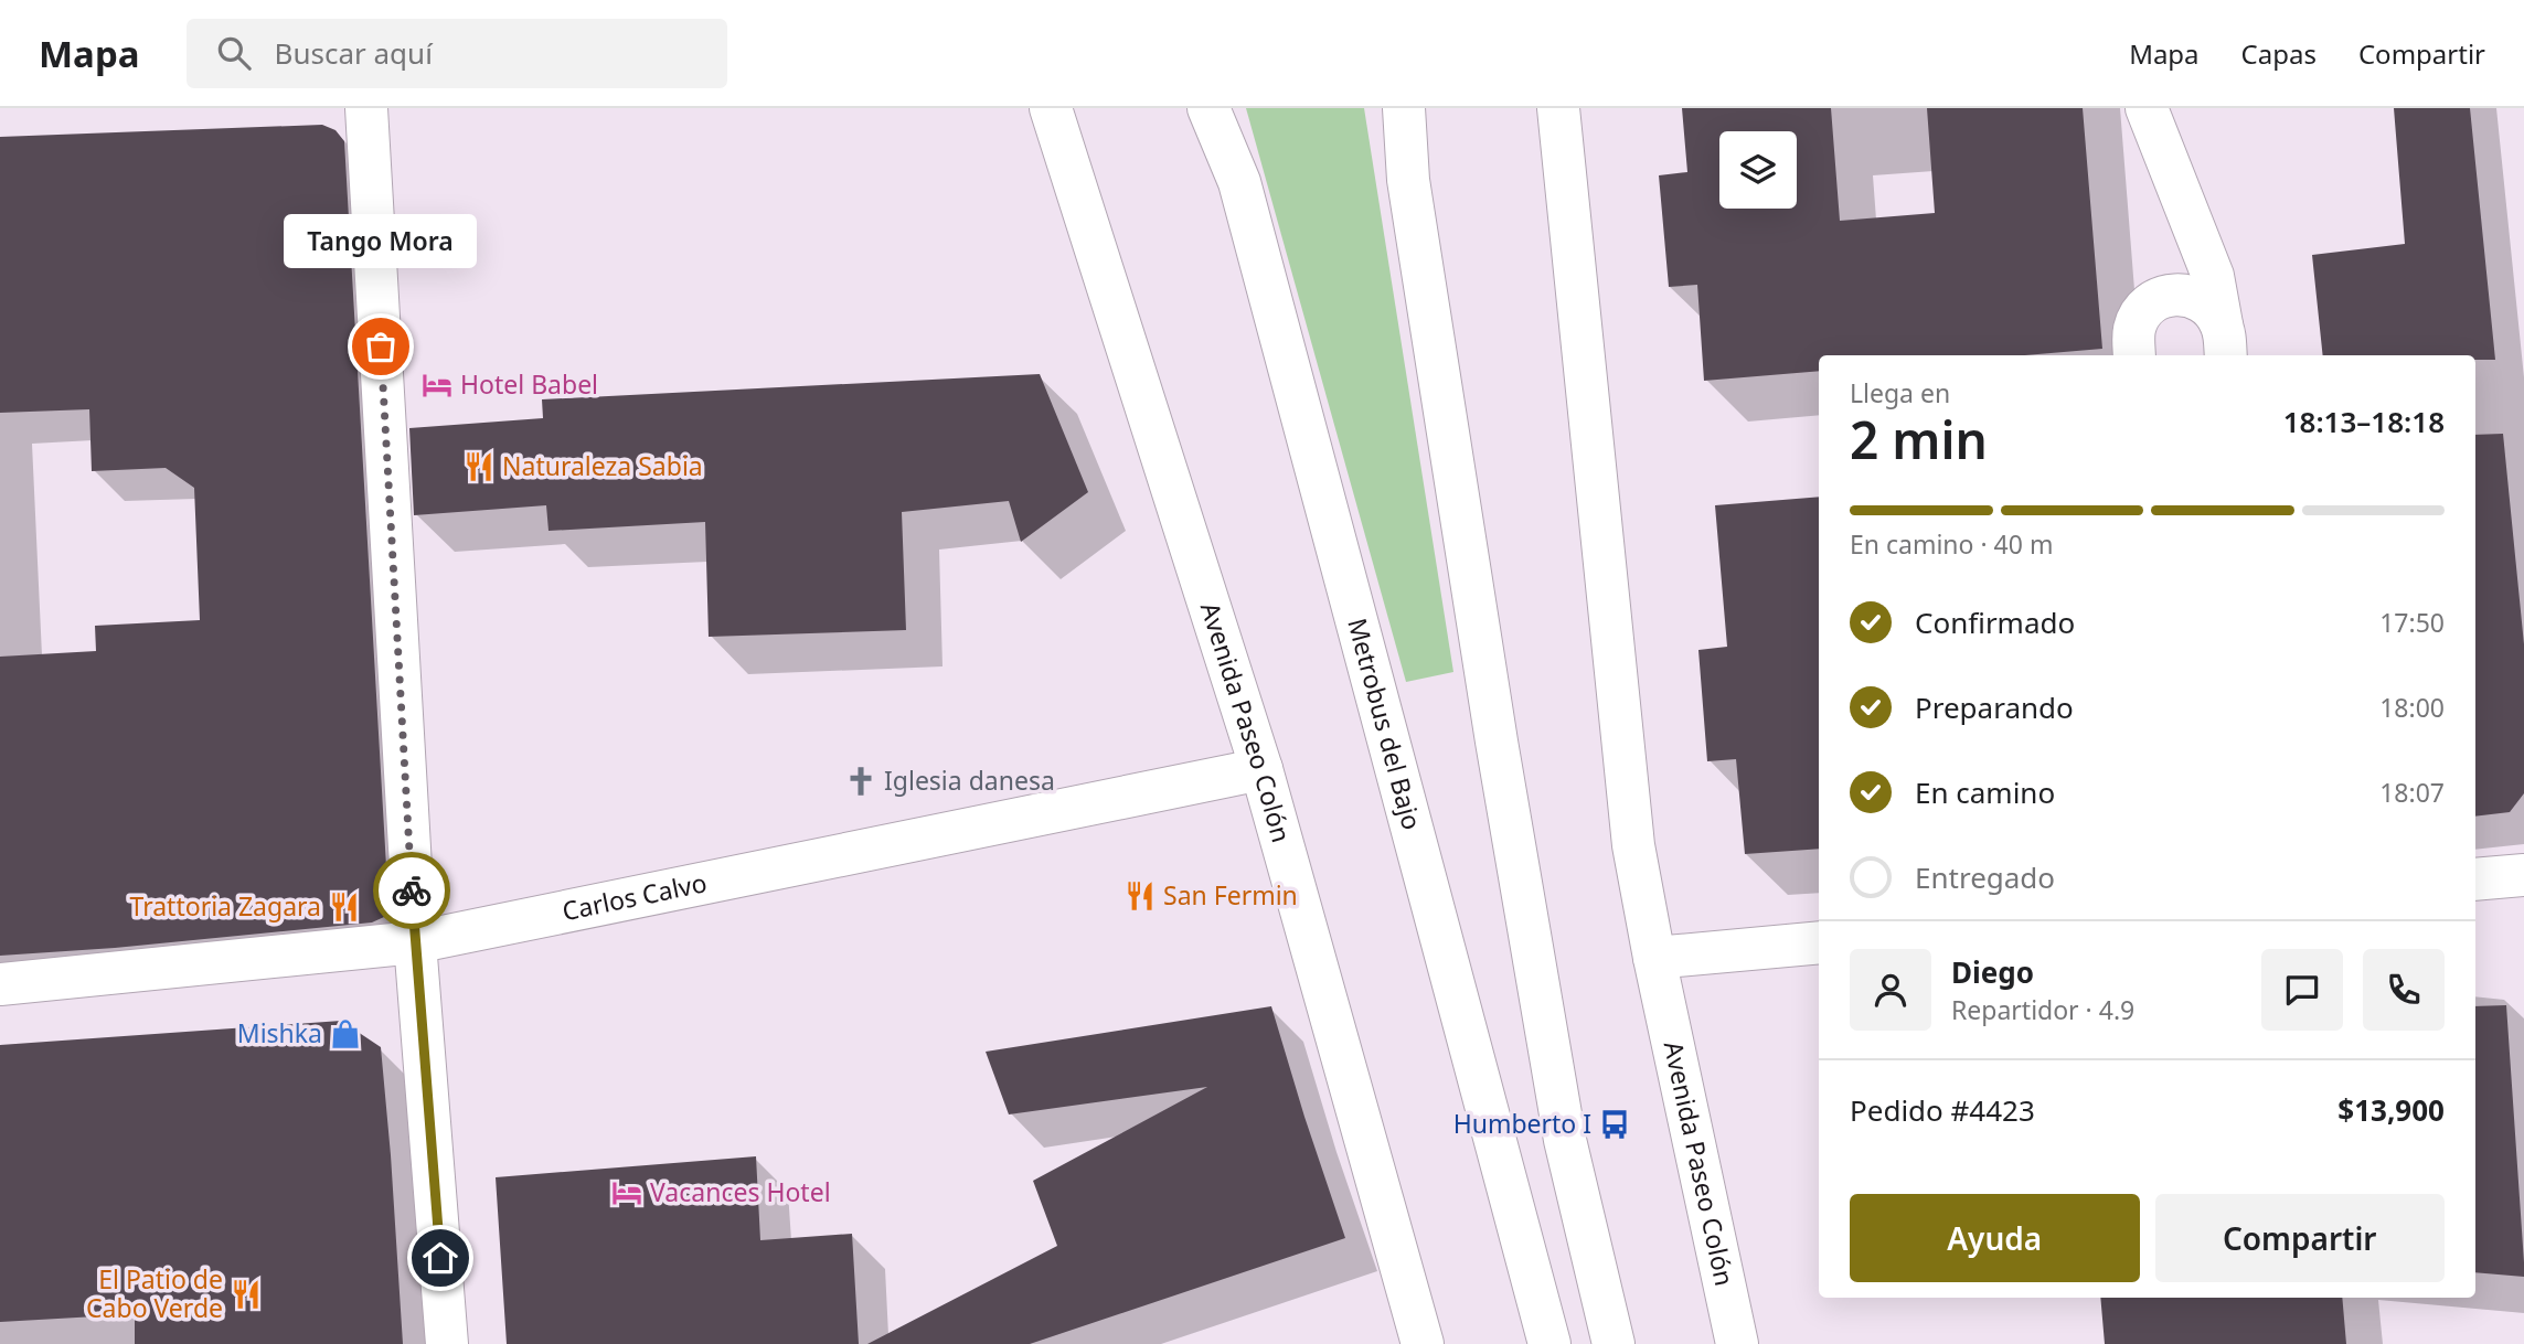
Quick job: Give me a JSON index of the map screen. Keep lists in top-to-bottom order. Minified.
{"streets":{"street":["Avenida Paseo Colón","Metrobus del Bajo","Carlos Calvo"]},"crossings":[["Avenida Paseo Colón","Carlos Calvo"]],"places":{"other":["Tango Mora"],"hotel":["Hotel Babel","Vacances Hotel"],"restaurant":["Naturaleza Sabia","San Fermin","Trattoria Zagara","El Patio de Cabo Verde"],"church":["Iglesia danesa"],"shop":["Mishka"],"bus stop":["Humberto I"]},"page":{"header":"Mapa","search":"Buscar aquí","nav":["Mapa","Capas","Compartir"],"bubble":"Tango Mora","heading":["2 min","Llega en","18:13–18:18"],"panel":["Diego","Repartidor · 4.9","Pedido #4423","$13,900"],"bar":"En camino · 40 m","list":[["Confirmado","17:50"],["Preparando","18:00"],["En camino","18:07"],"Entregado"],"buttons":["Ayuda","Compartir"]}}
